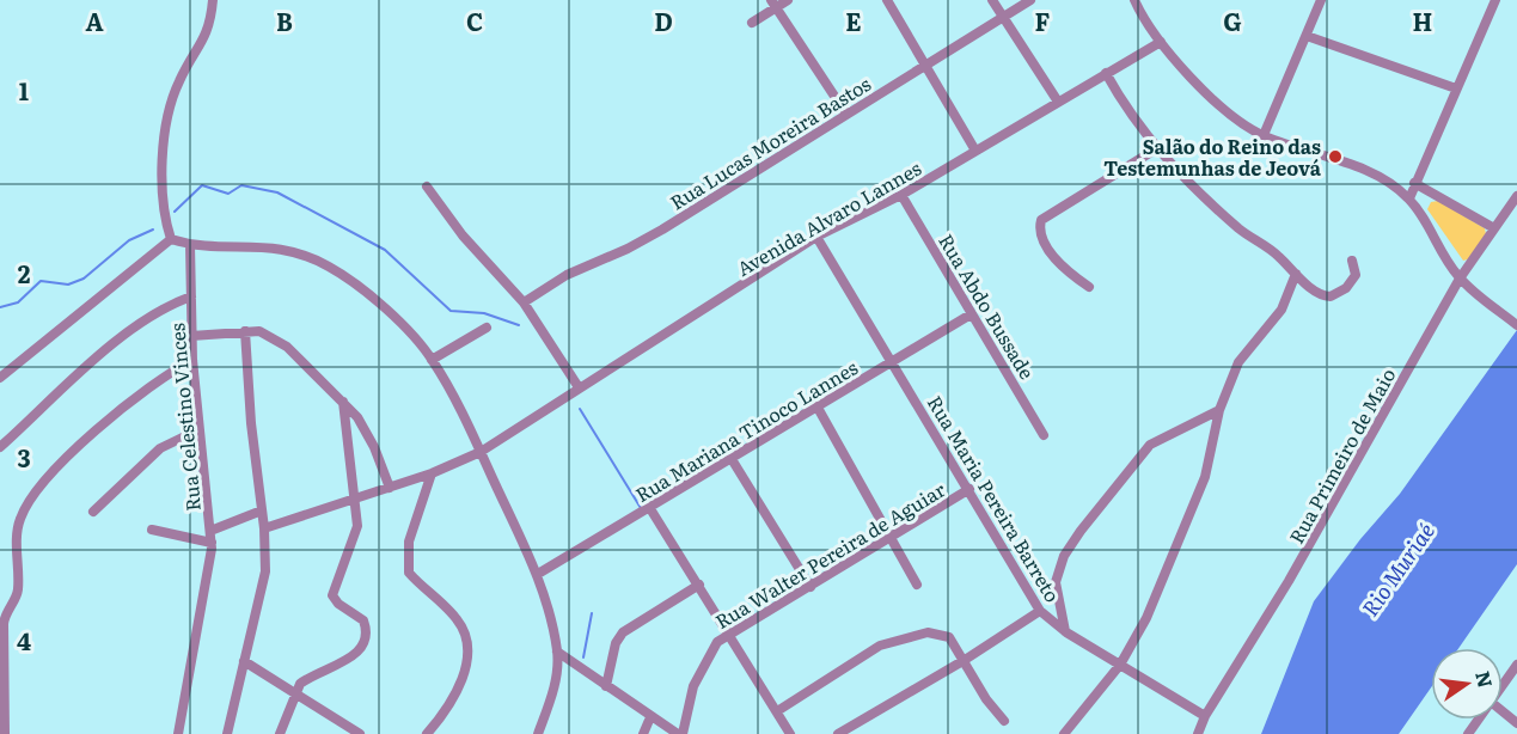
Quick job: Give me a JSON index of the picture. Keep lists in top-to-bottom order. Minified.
{"streets":{"street":["Rua Lucas Moreira Bastos","Avenida Alvaro Lannes","Rua Abdo Bussade","Rua Celestino Vinces","Rua Mariana Tinoco Lannes","Rua Primeiro de Maio","Rua Maria Pereira Barreto","Rua Walter Pereira de Aguiar"]},"crossings":[["Avenida Alvaro Lannes","Rua Abdo Bussade"],["Avenida Alvaro Lannes","Rua Maria Pereira Barreto"],["Rua Abdo Bussade","Rua Mariana Tinoco Lannes"],["Rua Mariana Tinoco Lannes","Rua Maria Pereira Barreto"],["Rua Primeiro de Maio","Rua Maria Pereira Barreto"],["Rua Maria Pereira Barreto","Rua Walter Pereira de Aguiar"]],"water":["Rio Muriaé"],"places":["Salão do Reino das Testemunhas de Jeová"],"north":"right","grid":{"columns":["A","B","C","D","E","F","G","H"],"rows":["1","2","3","4"]}}
